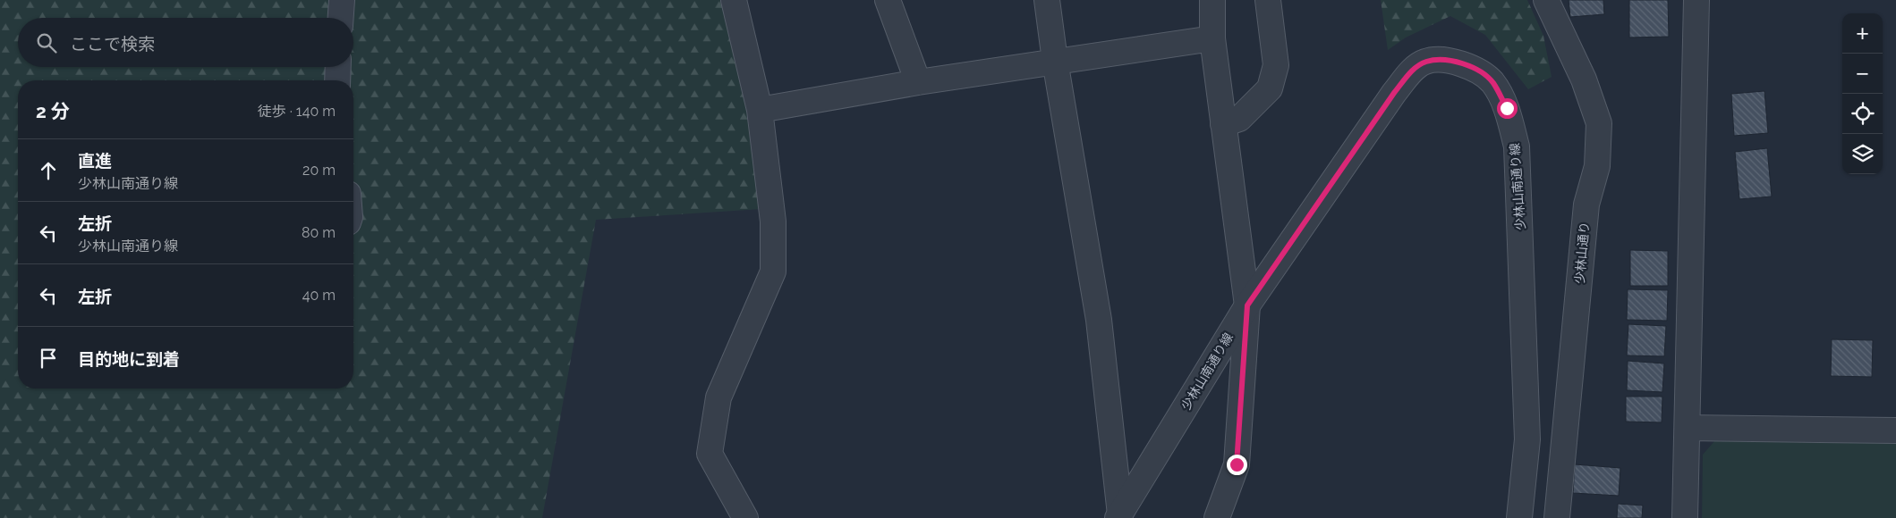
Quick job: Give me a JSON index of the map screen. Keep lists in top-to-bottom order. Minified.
{"streets":{"street":["少林山南通り線","少林山通り"]},"page":{"map_buttons":["+","−"],"search":"ここで検索","heading":["2 分","徒歩 · 140 m"],"list":[["直進","少林山南通り線","20 m"],["左折","少林山南通り線","80 m"],["左折","40 m"],"目的地に到着"]}}
